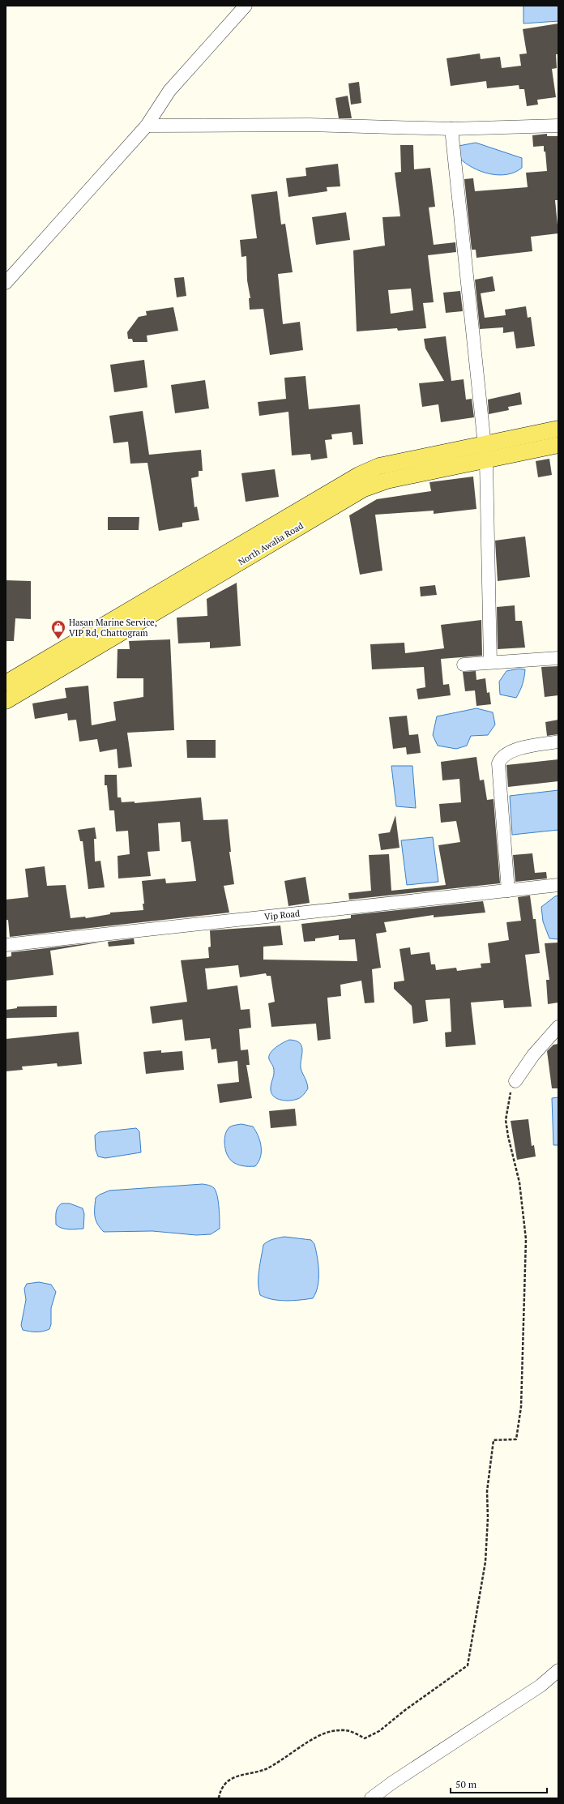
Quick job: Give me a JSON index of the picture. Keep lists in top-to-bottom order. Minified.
{"streets":{"main road":["North Awalia Road"],"street":["Vip Road"]},"places":{"shop":["Hasan Marine Service, VIP Rd, Chattogram"]},"scale_bar":"50 m"}
